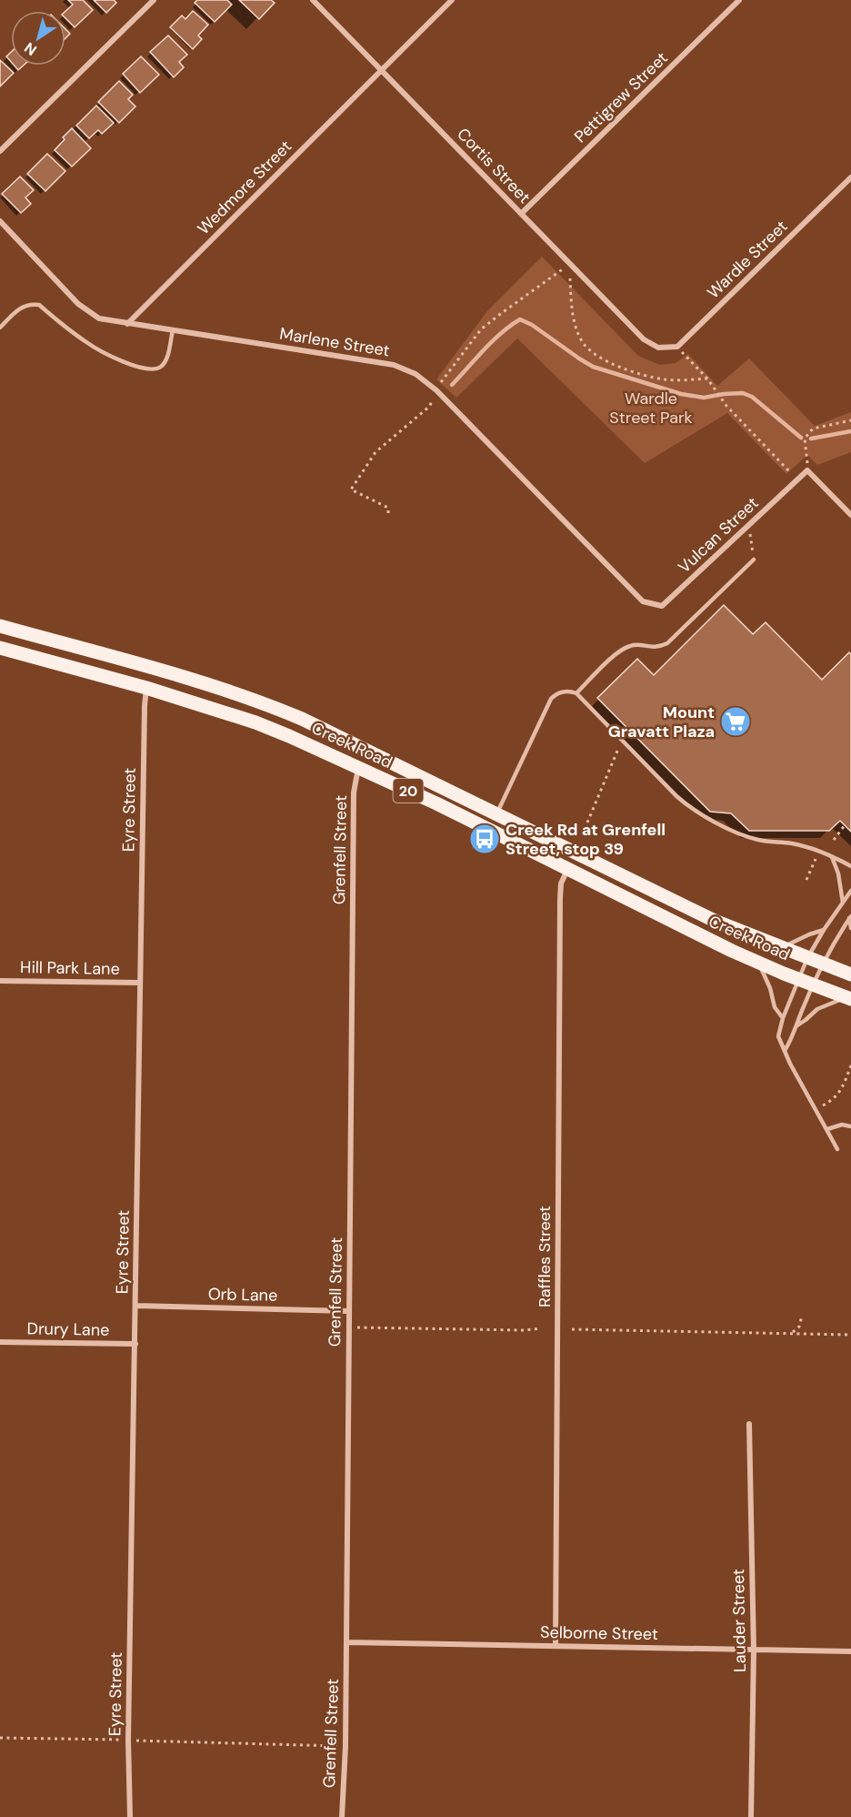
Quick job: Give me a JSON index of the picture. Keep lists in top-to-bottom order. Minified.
{"streets":{"main road":["Creek Road","20"],"street":["Pettigrew Street","Cortis Street","Wedmore Street","Wardle Street","Marlene Street","Vulcan Street","Eyre Street","Grenfell Street","Hill Park Lane","Raffles Street","Orb Lane","Drury Lane","Lauder Street","Selborne Street"]},"crossings":[["Pettigrew Street","Cortis Street"],["Cortis Street","Wedmore Street"],["Cortis Street","Wardle Street"],["Wedmore Street","Marlene Street"],["Marlene Street","Vulcan Street"],["Creek Road","Eyre Street"],["Creek Road","Grenfell Street"],["Creek Road","Raffles Street"],["Eyre Street","Hill Park Lane"],["Eyre Street","Orb Lane"],["Eyre Street","Drury Lane"],["Grenfell Street","Orb Lane"],["Grenfell Street","Selborne Street"],["Raffles Street","Selborne Street"],["Lauder Street","Selborne Street"]],"parks":["Wardle Street Park"],"places":{"supermarket":["Mount Gravatt Plaza"],"bus stop":["Creek Rd at Grenfell Street, stop 39"]},"north":"bottom left"}
